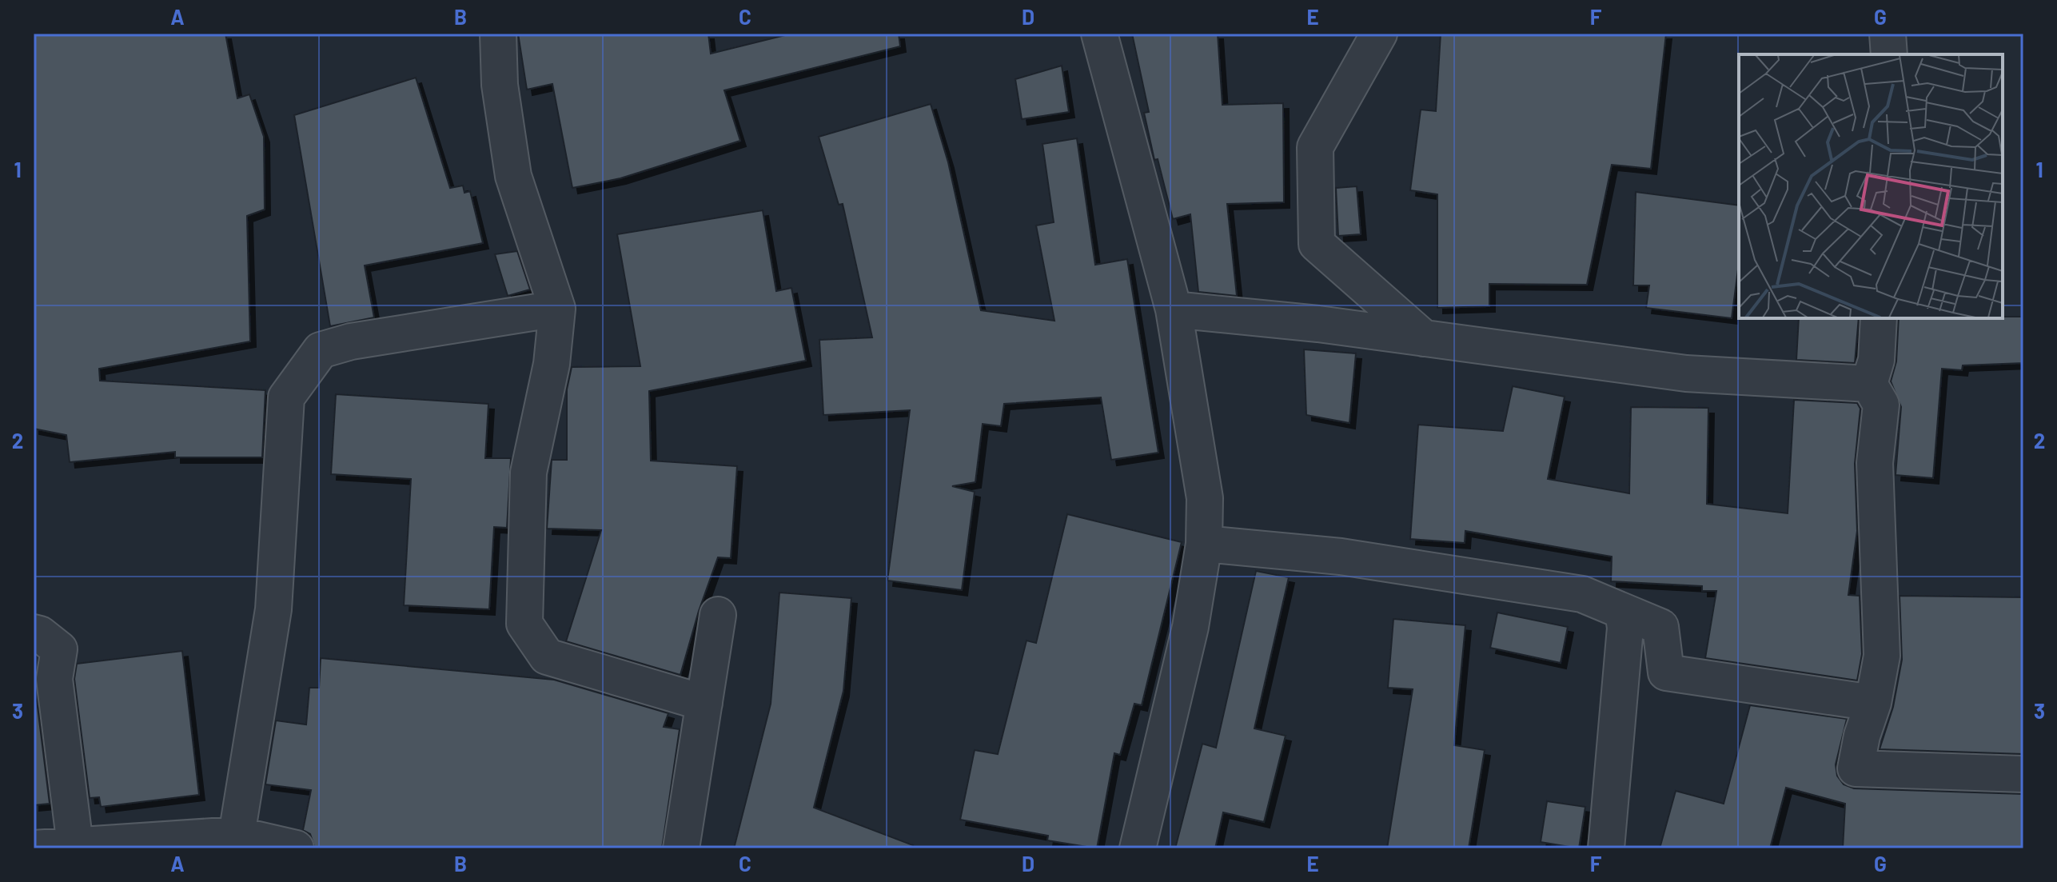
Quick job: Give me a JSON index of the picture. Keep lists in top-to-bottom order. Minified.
{"grid":{"columns":["A","B","C","D","E","F","G"],"rows":["1","2","3"]}}
